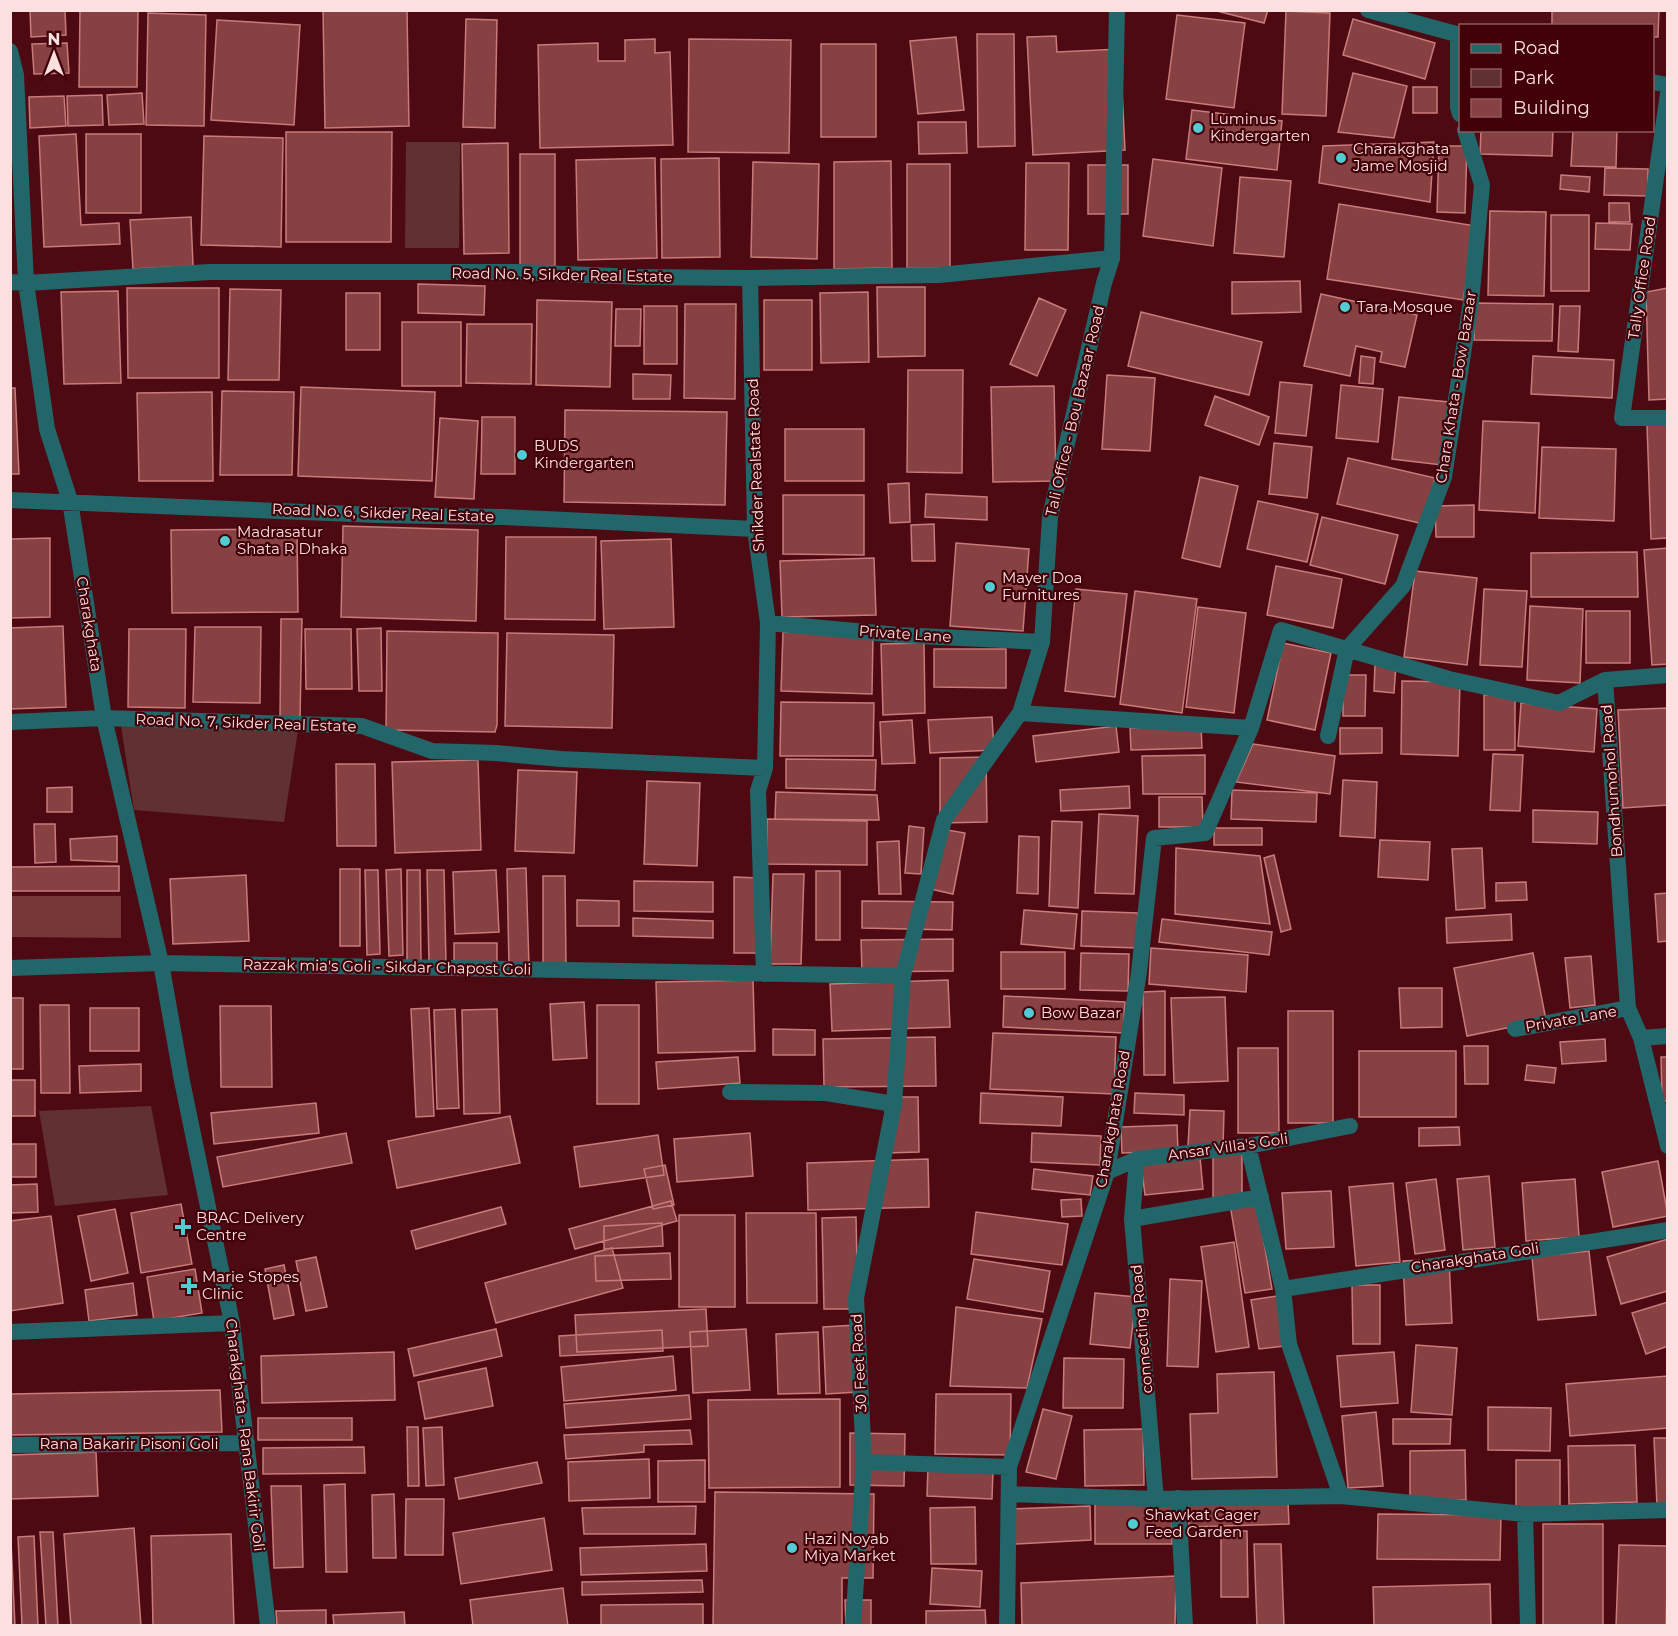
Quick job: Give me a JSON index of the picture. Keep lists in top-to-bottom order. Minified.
{"streets":{"street":["Road No. 5, Sikder Real Estate","Tally Office Road","Chara Khata - Bow Bazaar","Tali Office - Bou Bazaar Road","Shikder Realstate Road","Road No. 6, Sikder Real Estate","Charakghata","Private Lane","Road No. 7, Sikder Real Estate","Bondhumohol Road","Razzak mia's Goli - Sikdar Chapost Goli","Charakghata Road","Ansar Villa's Goli","Charakghata Goli","connecting Road","30 Feet Road","Charakghata - Rana Bakirir Goli","Rana Bakarir Pisoni Goli"]},"crossings":[["Road No. 5, Sikder Real Estate","Tali Office - Bou Bazaar Road"],["Road No. 5, Sikder Real Estate","Shikder Realstate Road"],["Road No. 5, Sikder Real Estate","Charakghata"],["Chara Khata - Bow Bazaar","Bondhumohol Road"],["Tali Office - Bou Bazaar Road","Private Lane"],["Tali Office - Bou Bazaar Road","Razzak mia's Goli - Sikdar Chapost Goli"],["Tali Office - Bou Bazaar Road","30 Feet Road"],["Shikder Realstate Road","Road No. 6, Sikder Real Estate"],["Shikder Realstate Road","Private Lane"],["Shikder Realstate Road","Road No. 7, Sikder Real Estate"],["Shikder Realstate Road","Razzak mia's Goli - Sikdar Chapost Goli"],["Road No. 6, Sikder Real Estate","Charakghata"],["Charakghata","Road No. 7, Sikder Real Estate"],["Charakghata","Razzak mia's Goli - Sikdar Chapost Goli"],["Charakghata","Charakghata - Rana Bakirir Goli"],["Private Lane","Bondhumohol Road"],["Razzak mia's Goli - Sikdar Chapost Goli","Charakghata - Rana Bakirir Goli"],["Charakghata Road","Ansar Villa's Goli"],["Ansar Villa's Goli","connecting Road"],["Charakghata - Rana Bakirir Goli","Rana Bakarir Pisoni Goli"]],"places":{"other":["Luminus Kindergarten","Charakghata Jame Mosjid","Tara Mosque","BUDS Kindergarten","Madrasatur Shata R Dhaka","Mayer Doa Furnitures","Bow Bazar","Shawkat Cager Feed Garden","Hazi Noyab Miya Market"],"health":["BRAC Delivery Centre","Marie Stopes Clinic"]},"legend":["Road","Park","Building"],"north":"top"}
